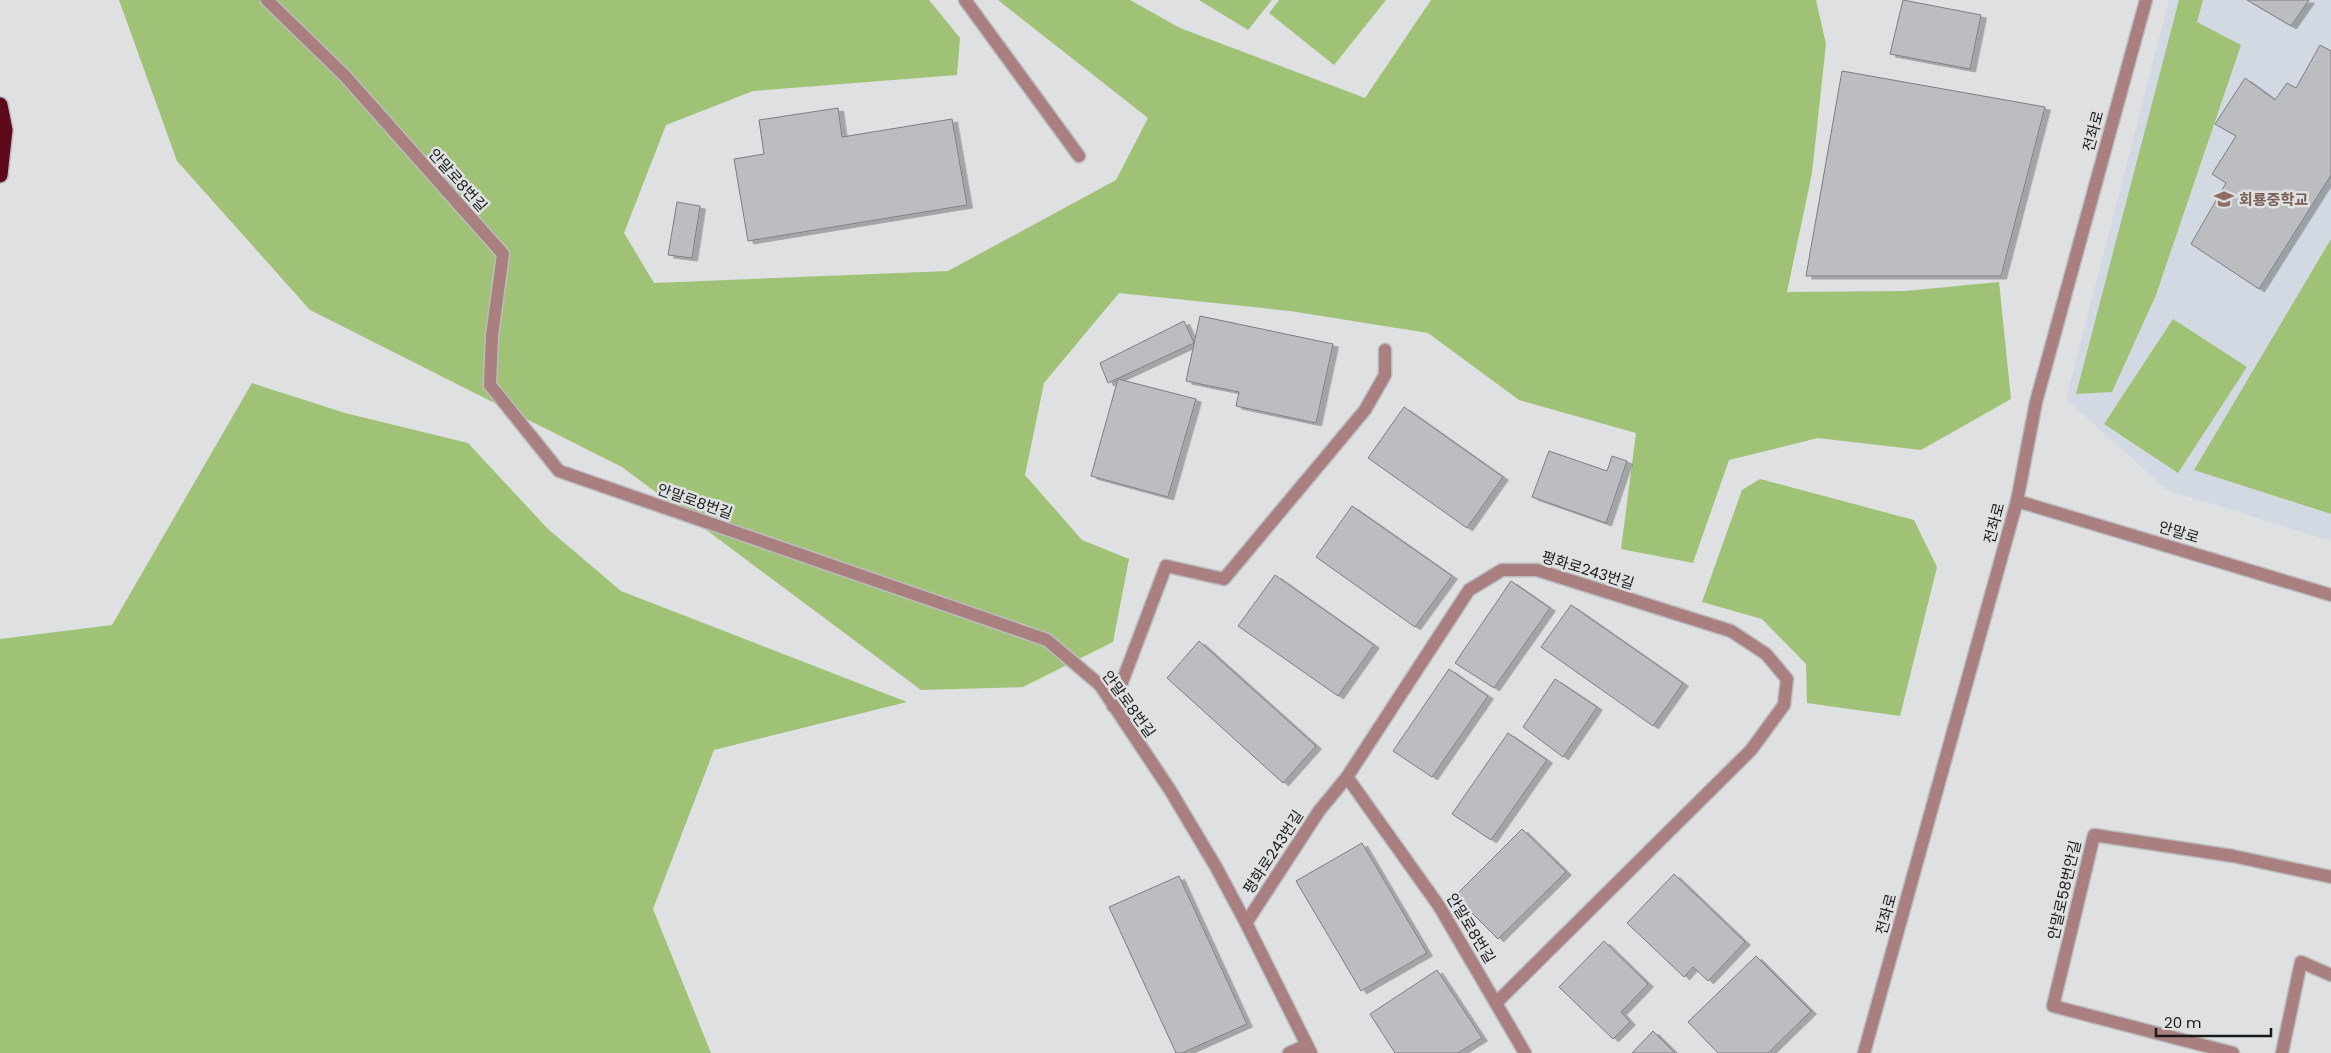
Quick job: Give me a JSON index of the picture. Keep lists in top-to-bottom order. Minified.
{"streets":{"street":["전좌로","안말로8번길","안말로","평화로243번길","안말로58번안길"]},"crossings":[["전좌로","안말로"],["안말로8번길","평화로243번길"]],"places":{"school or university":["회룡중학교"]},"scale_bar":"20 m"}
